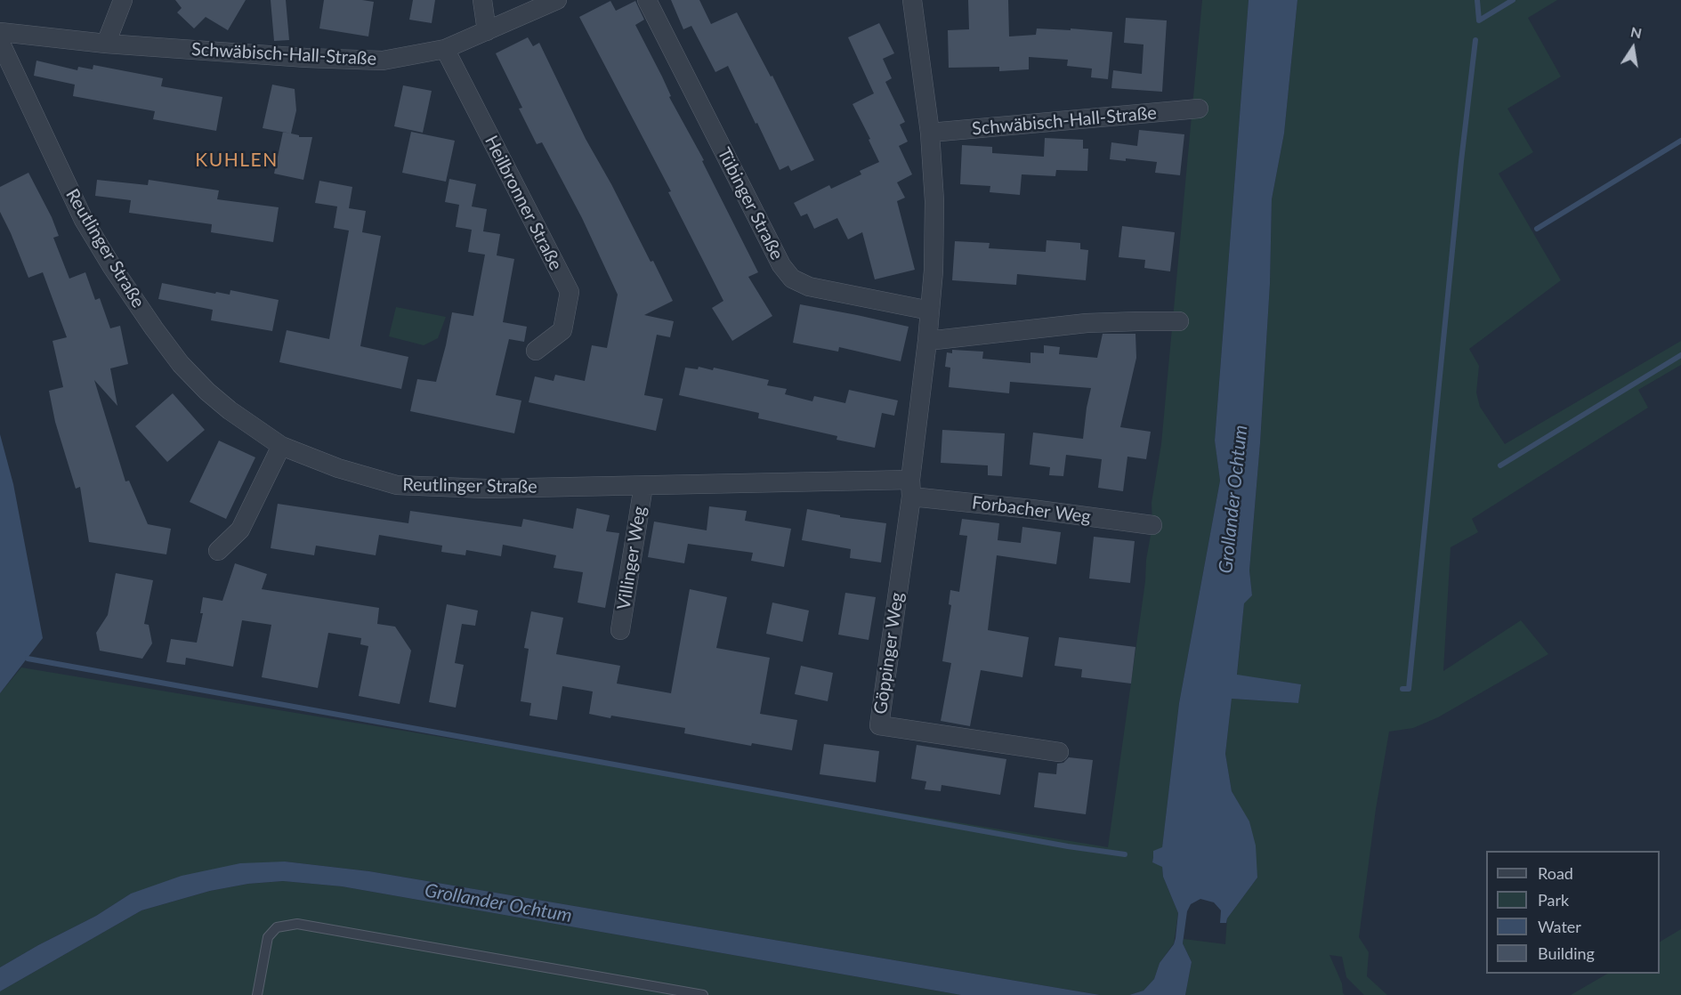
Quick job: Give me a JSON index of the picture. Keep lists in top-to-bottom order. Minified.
{"streets":{"street":["Schwäbisch-Hall-Straße","Heilbronner Straße","Tübinger Straße","Reutlinger Straße","Forbacher Weg","Villinger Weg","Göppinger Weg"]},"crossings":[["Schwäbisch-Hall-Straße","Heilbronner Straße"],["Reutlinger Straße","Forbacher Weg"],["Reutlinger Straße","Villinger Weg"],["Reutlinger Straße","Göppinger Weg"],["Forbacher Weg","Göppinger Weg"]],"districts":["KUHLEN"],"water":["Grollander Ochtum"],"legend":["Road","Park","Water","Building"],"north":"top"}
